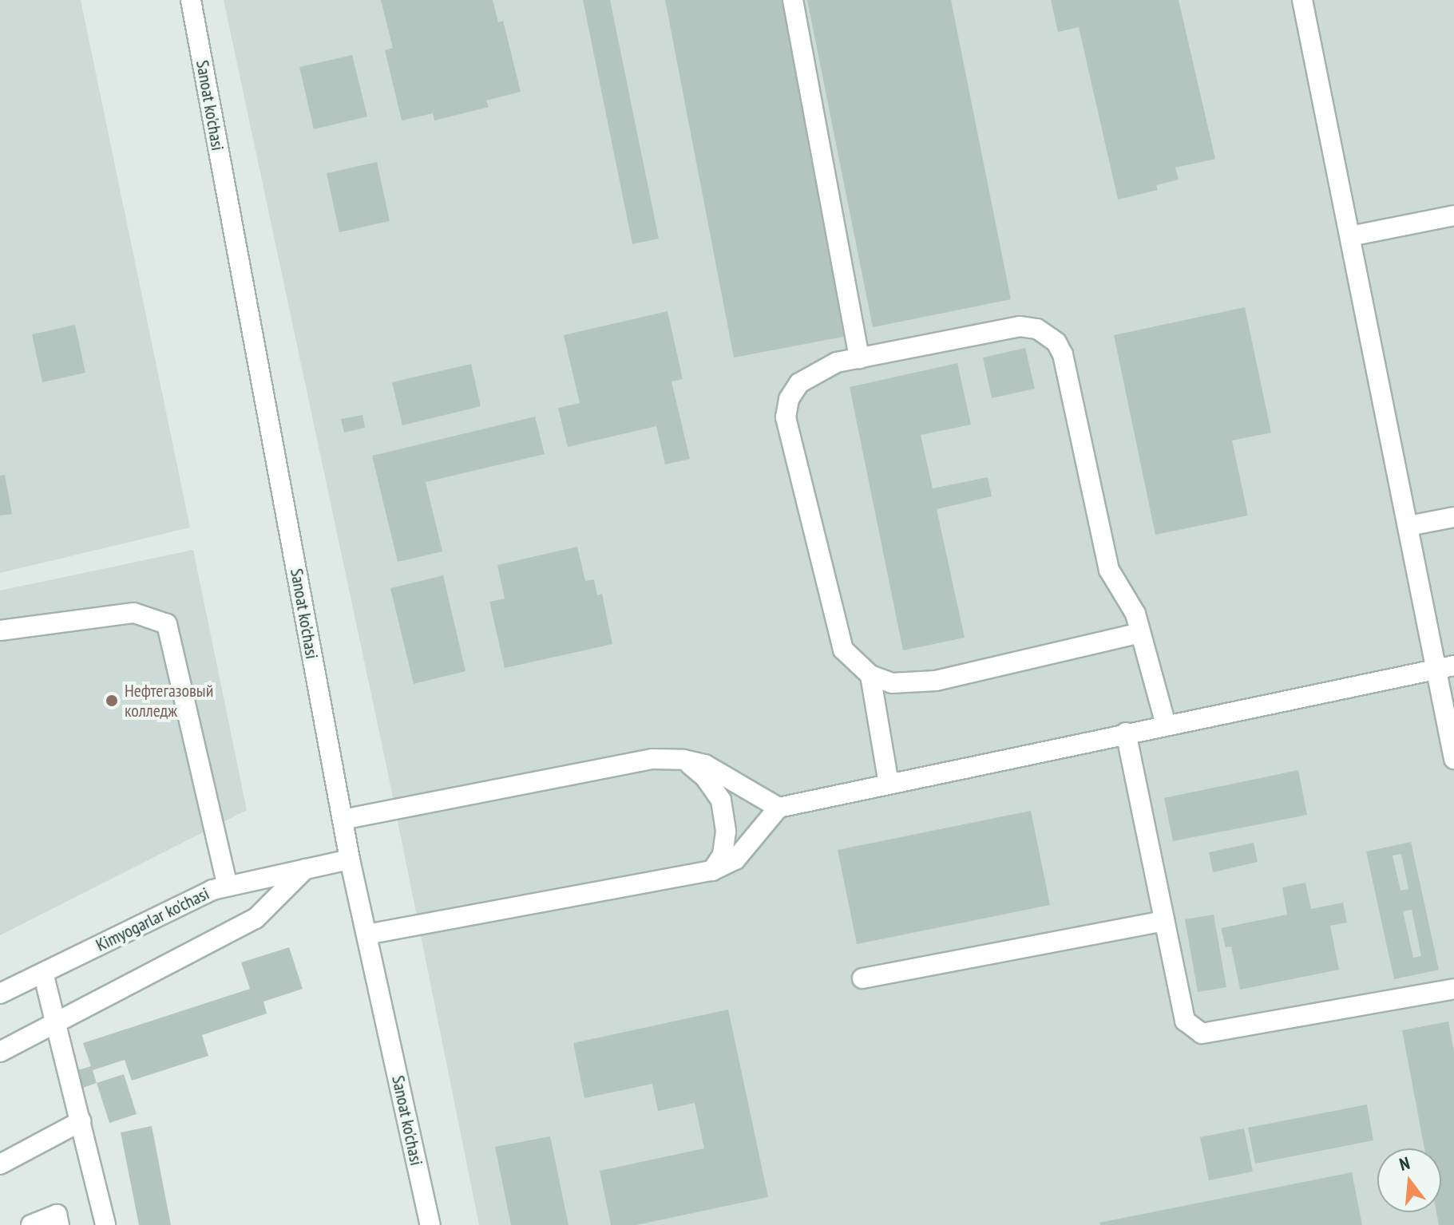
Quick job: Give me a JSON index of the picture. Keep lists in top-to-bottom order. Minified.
{"streets":{"street":["Sanoat ko'chasi","Kimyogarlar ko'chasi"]},"crossings":[["Sanoat ko'chasi","Kimyogarlar ko'chasi"]],"places":["Нефтегазовый колледж"],"north":"top"}
